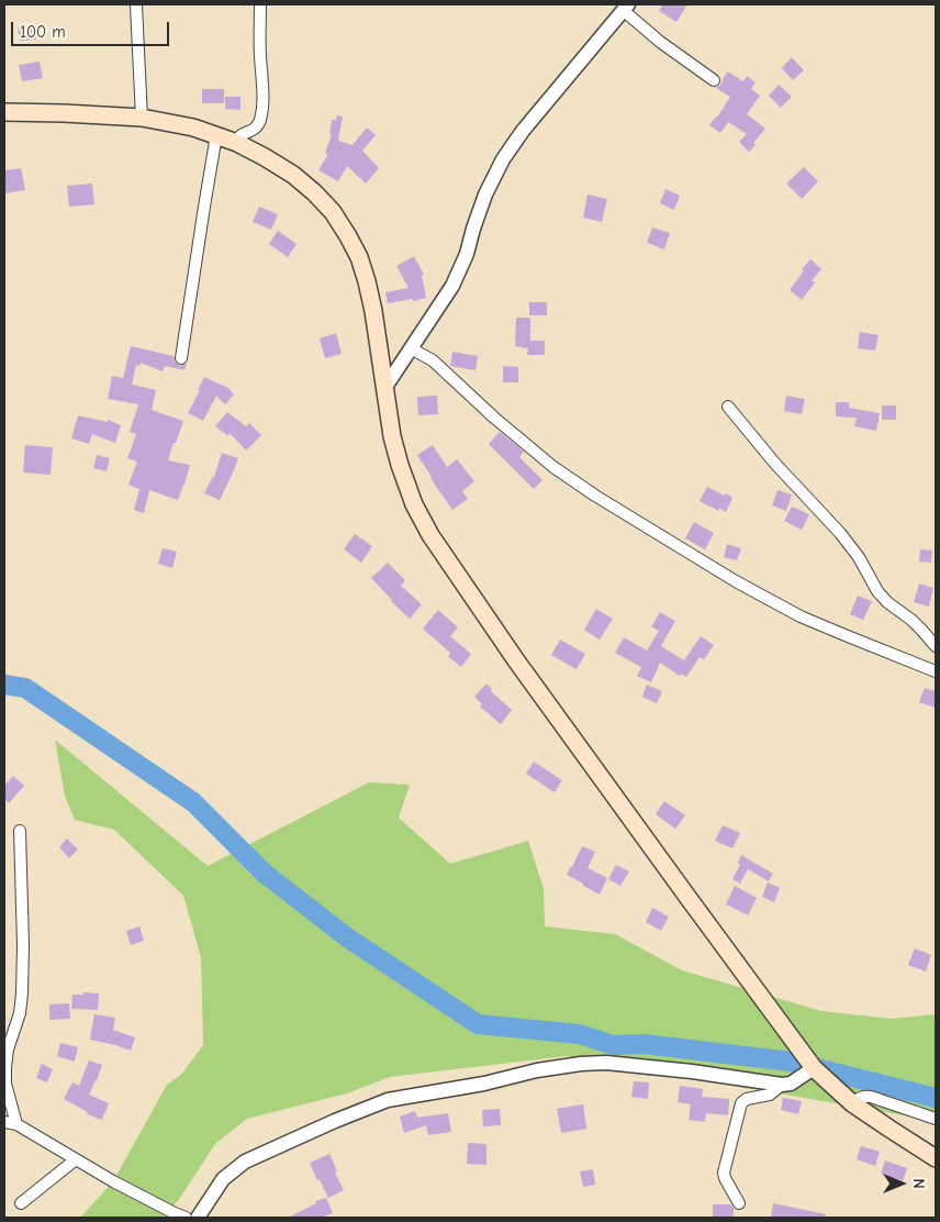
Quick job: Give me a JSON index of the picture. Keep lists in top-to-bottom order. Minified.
{"scale_bar":"100 m","north":"right"}
